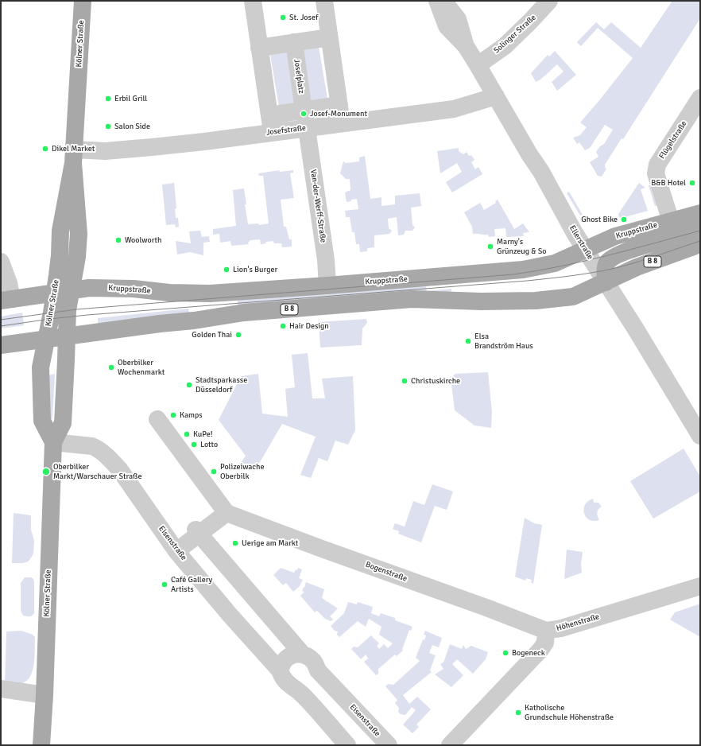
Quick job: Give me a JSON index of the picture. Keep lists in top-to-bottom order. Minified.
{"streets":{"main road":["Kölner Straße","Kruppstraße","B 8"],"street":["Solinger Straße","Josefplatz","Josefstraße","Flügelstraße","Van-der-Werff-Straße","Ellerstraße","Eisenstraße","Bogenstraße","Höhenstraße"]},"crossings":[["Solinger Straße","Ellerstraße"],["Kölner Straße","Josefstraße"],["Kölner Straße","Kruppstraße"],["Kölner Straße","B 8"],["Kölner Straße","Eisenstraße"],["Josefplatz","Josefstraße"],["Josefplatz","Van-der-Werff-Straße"],["Josefstraße","Van-der-Werff-Straße"],["Josefstraße","Ellerstraße"],["Flügelstraße","Kruppstraße"],["Van-der-Werff-Straße","Kruppstraße"],["Kruppstraße","Ellerstraße"],["Kruppstraße","B 8"],["Ellerstraße","B 8"],["Bogenstraße","Höhenstraße"]],"places":["St. Josef","Erbil Grill","Josef-Monument","Salon Side","Dikel Market","B&B Hotel","Ghost Bike","Woolworth","Marny's Grünzeug & So","Lion's Burger","Hair Design","Golden Thai","Elsa Brandström Haus","Oberbilker Wochenmarkt","Christuskirche","Stadtsparkasse Düsseldorf","Kamps","KuPe!","Lotto","Oberbilker Markt/Warschauer Straße","Polizeiwache Oberbilk","Uerige am Markt","Café Gallery Artists","Bogeneck","Katholische Grundschule Höhenstraße"]}
